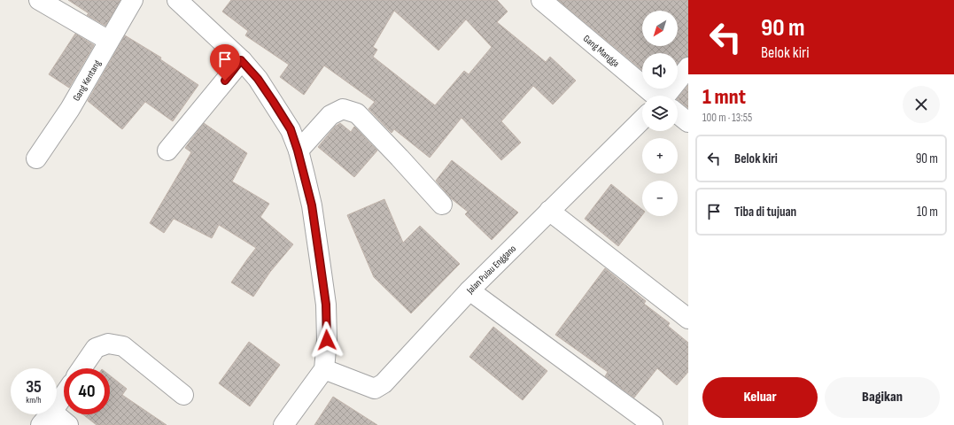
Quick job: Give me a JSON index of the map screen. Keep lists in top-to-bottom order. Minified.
{"streets":{"street":["Gang Mangga","Gang Kentang","Jalan Pulau Enggano"]},"north":"bottom left","page":{"turn":["90 m","Belok kiri"],"map_buttons":["+","−"],"heading":["1 mnt","100 m · 13:55"],"list":[{"name":"Belok kiri","value":"90 m"},{"name":"Tiba di tujuan","value":"10 m"}],"speed":"35 km/h","limit":"40","buttons":["Keluar","Bagikan"]}}
